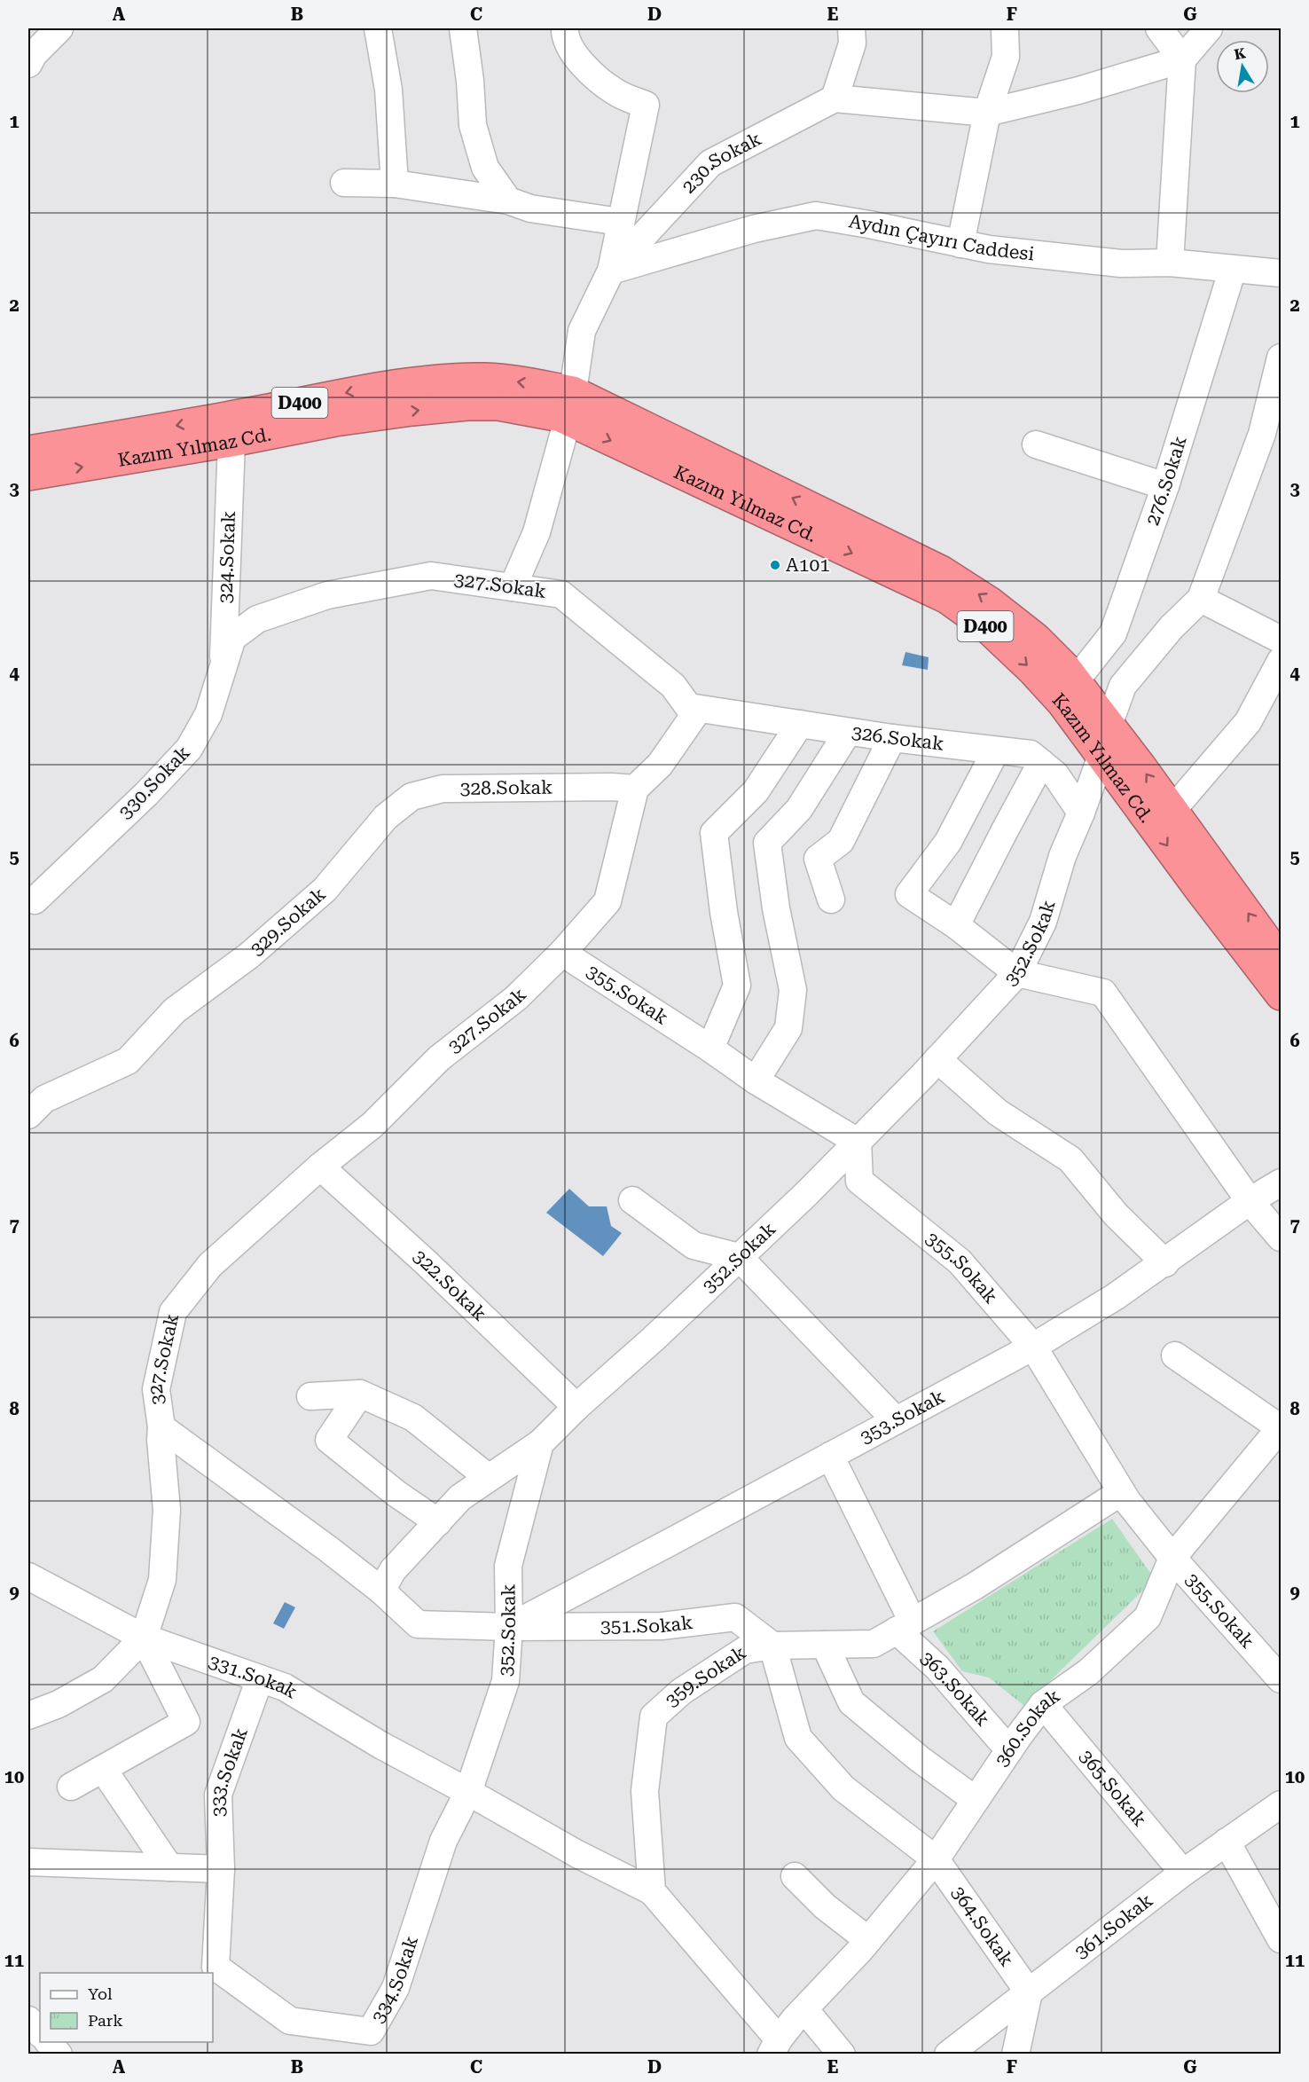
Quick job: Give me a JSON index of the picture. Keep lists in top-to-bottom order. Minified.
{"streets":{"highway":["D400","Kazım Yılmaz Cd."],"street":["230.Sokak","Aydın Çayırı Caddesi","276.Sokak","324.Sokak","327.Sokak","326.Sokak","330.Sokak","328.Sokak","329.Sokak","352.Sokak","355.Sokak","322.Sokak","353.Sokak","351.Sokak","331.Sokak","359.Sokak","363.Sokak","360.Sokak","333.Sokak","365.Sokak","364.Sokak","361.Sokak","334.Sokak"]},"crossings":[["230.Sokak","Aydın Çayırı Caddesi"],["230.Sokak","Kazım Yılmaz Cd."],["Aydın Çayırı Caddesi","276.Sokak"],["Kazım Yılmaz Cd.","276.Sokak"],["Kazım Yılmaz Cd.","324.Sokak"],["Kazım Yılmaz Cd.","352.Sokak"],["324.Sokak","330.Sokak"],["327.Sokak","326.Sokak"],["327.Sokak","330.Sokak"],["327.Sokak","328.Sokak"],["327.Sokak","355.Sokak"],["327.Sokak","322.Sokak"],["327.Sokak","351.Sokak"],["327.Sokak","331.Sokak"],["326.Sokak","352.Sokak"],["328.Sokak","329.Sokak"],["352.Sokak","355.Sokak"],["352.Sokak","322.Sokak"],["352.Sokak","353.Sokak"],["352.Sokak","351.Sokak"],["352.Sokak","331.Sokak"],["352.Sokak","334.Sokak"],["355.Sokak","353.Sokak"],["355.Sokak","359.Sokak"],["355.Sokak","360.Sokak"],["353.Sokak","351.Sokak"],["351.Sokak","359.Sokak"],["351.Sokak","364.Sokak"],["331.Sokak","359.Sokak"],["331.Sokak","333.Sokak"],["331.Sokak","334.Sokak"],["359.Sokak","363.Sokak"],["359.Sokak","364.Sokak"],["363.Sokak","360.Sokak"],["360.Sokak","365.Sokak"],["360.Sokak","364.Sokak"],["333.Sokak","334.Sokak"],["365.Sokak","361.Sokak"],["364.Sokak","361.Sokak"]],"places":["A101"],"legend":["Yol","Park"],"north":"top","grid":{"columns":["A","B","C","D","E","F","G"],"rows":["1","2","3","4","5","6","7","8","9","10","11"]}}
